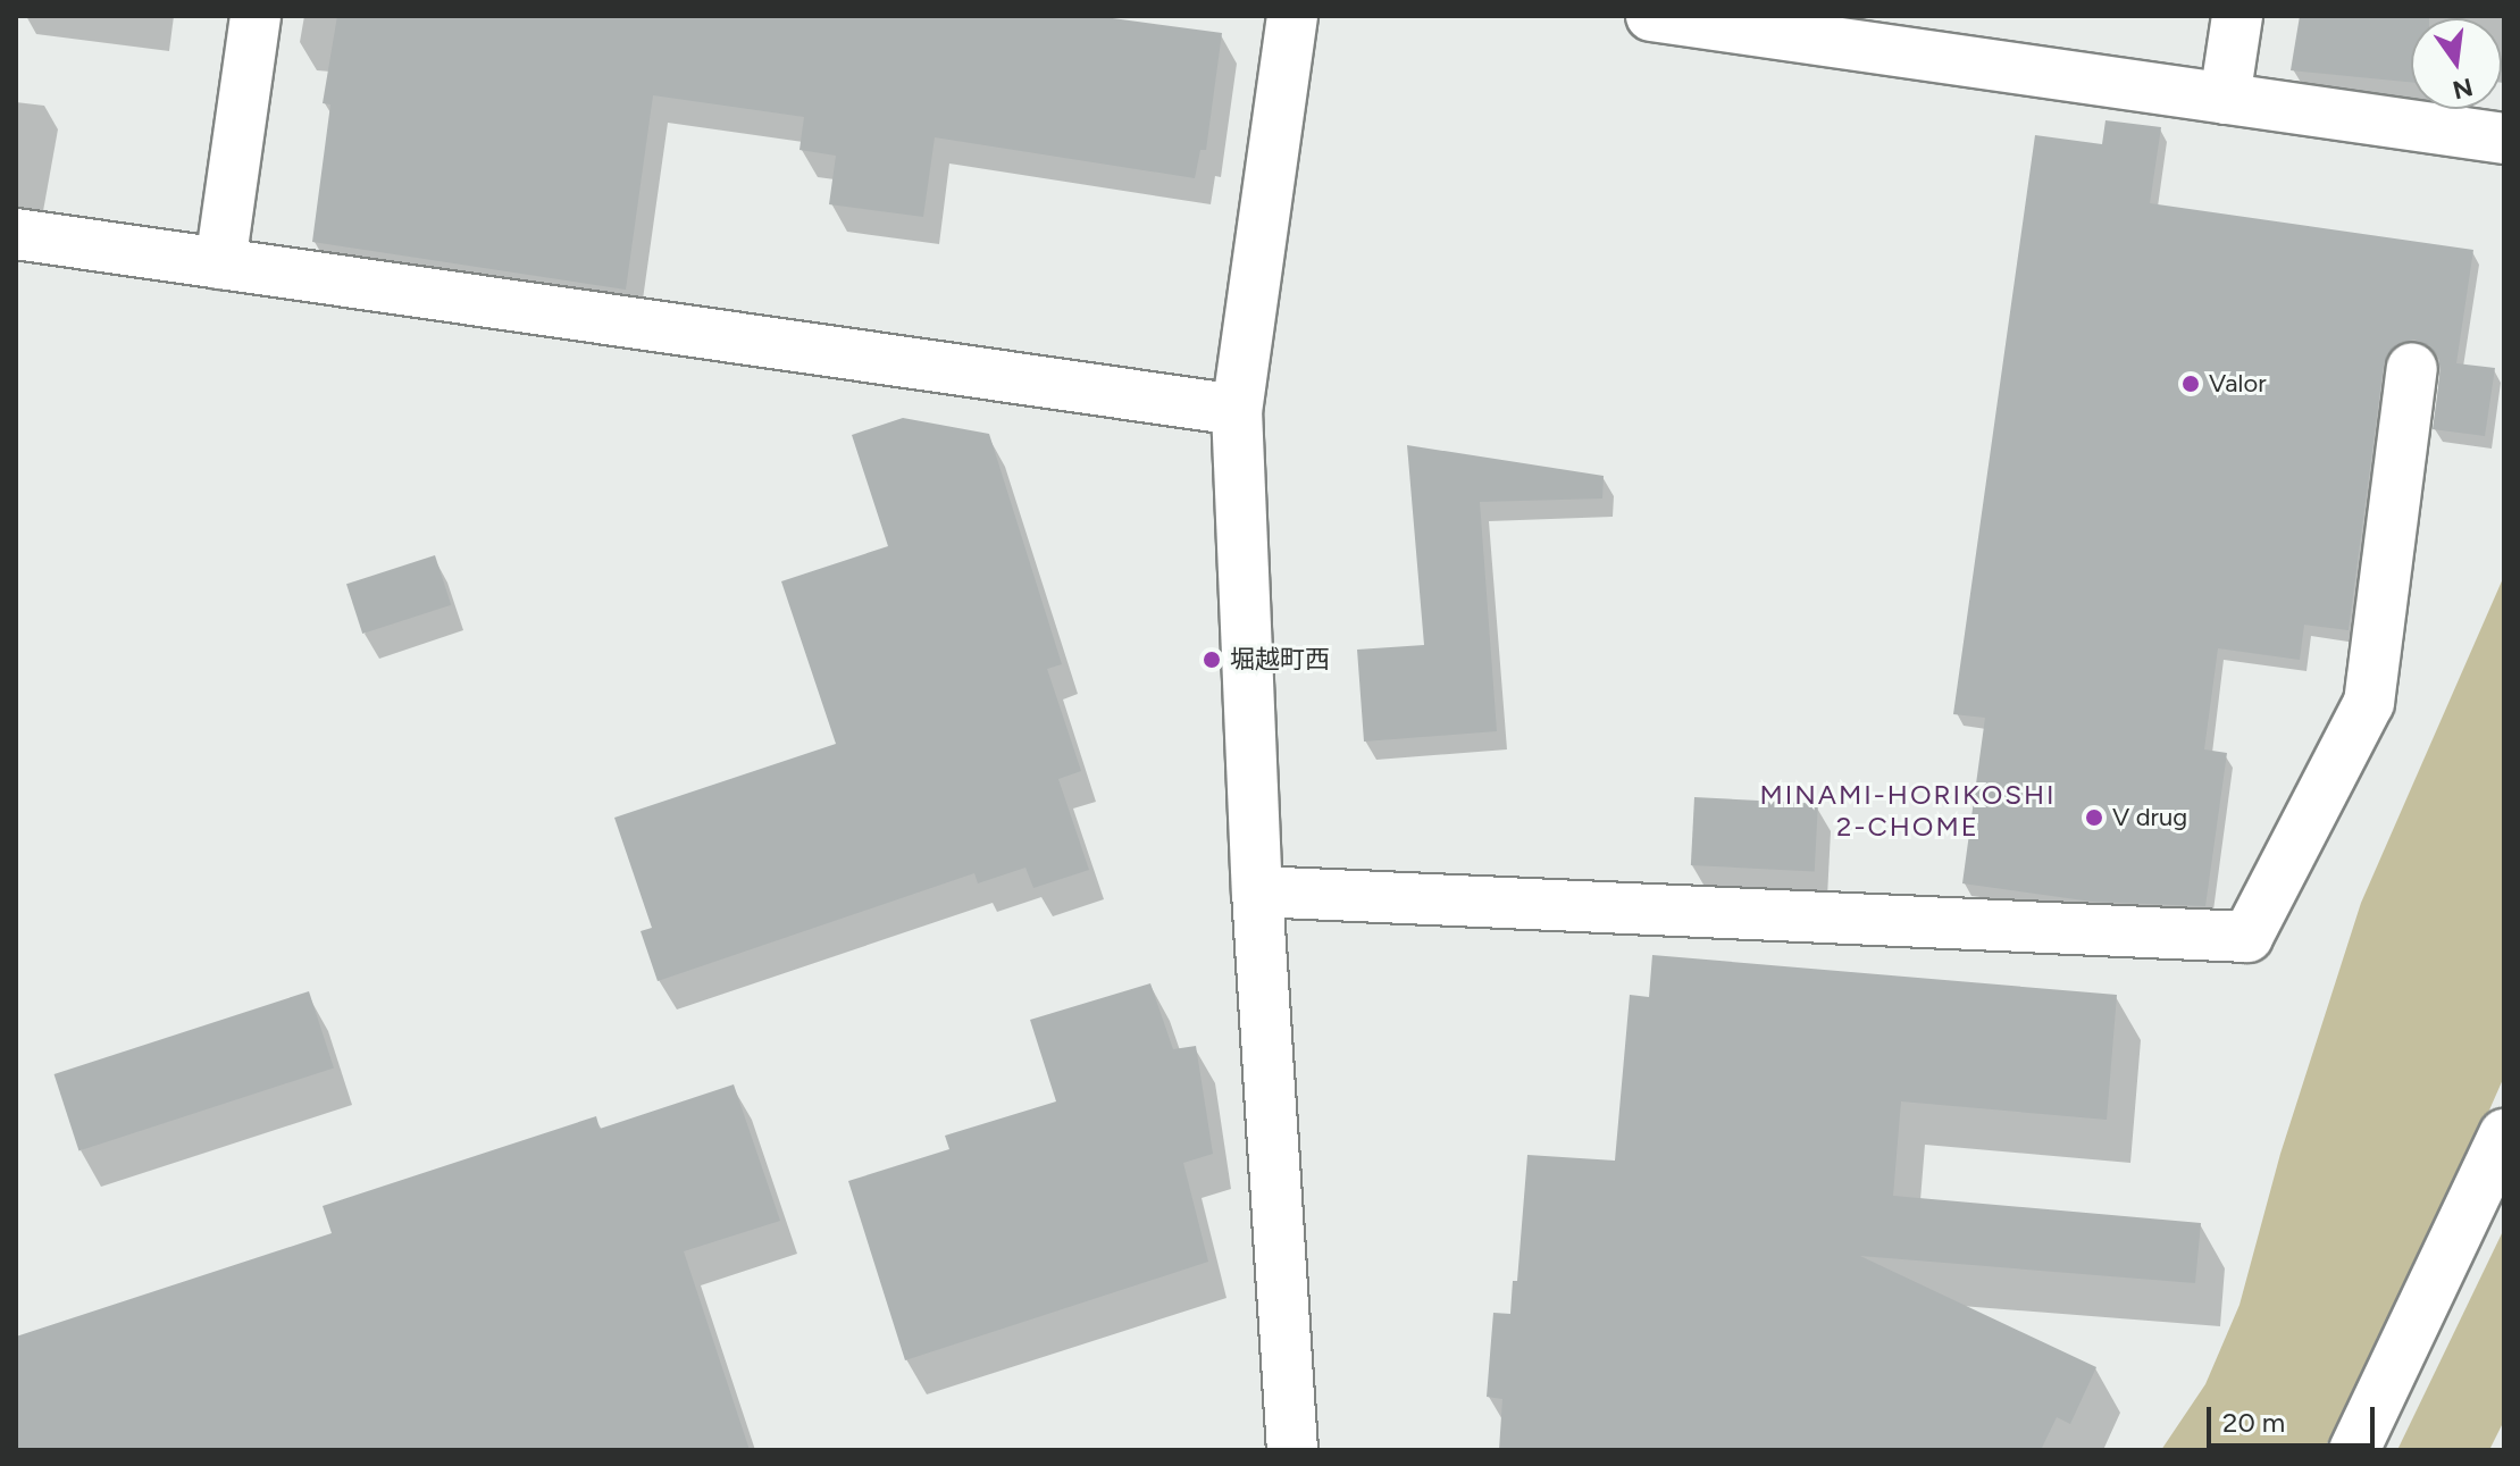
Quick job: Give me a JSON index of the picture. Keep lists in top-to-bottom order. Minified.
{"districts":["MINAMI-HORIKOSHI 2-CHOME"],"places":["Valor","堀越町西","V drug"],"scale_bar":"20 m","north":"bottom"}
